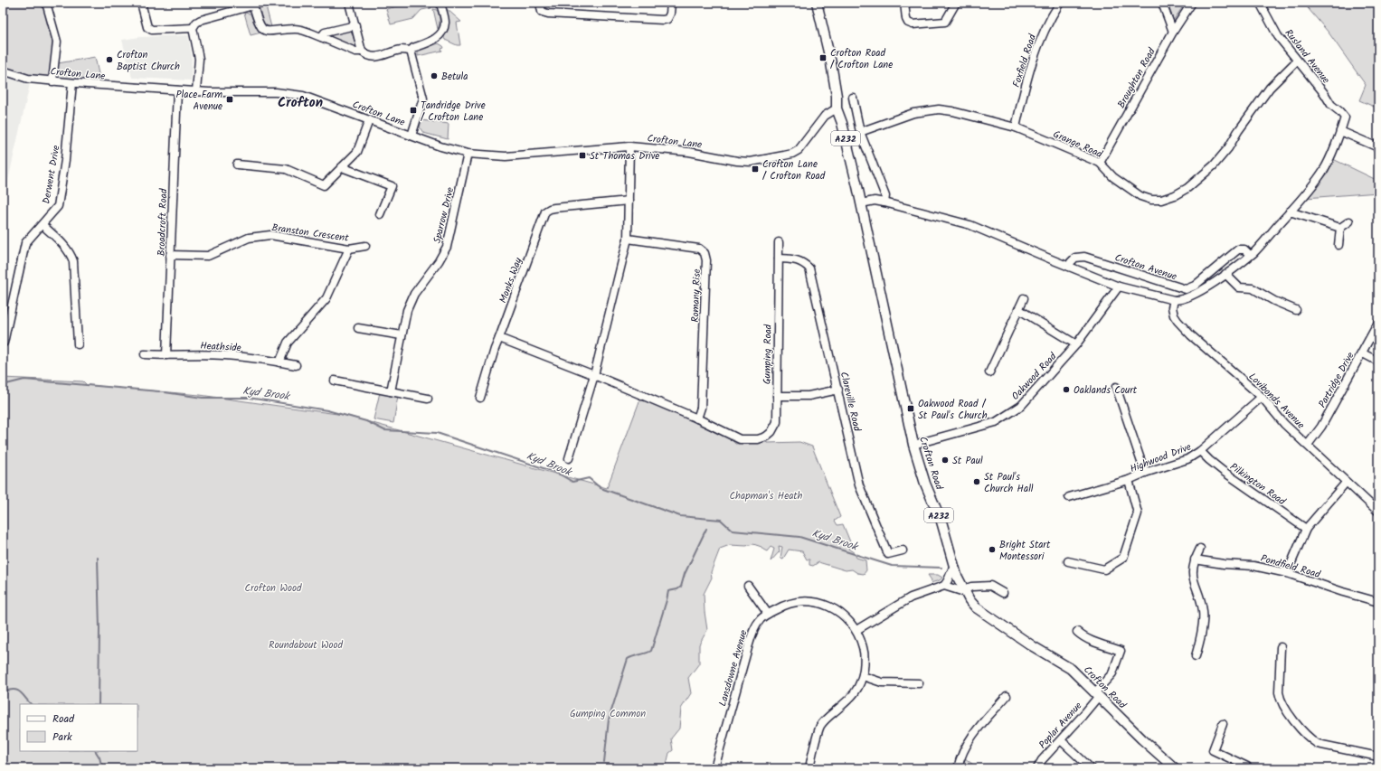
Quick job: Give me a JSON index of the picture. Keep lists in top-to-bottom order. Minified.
{"streets":{"main road":["A232","Crofton Road"],"street":["Rusland Avenue","Foxfield Road","Crofton Lane","Broughton Road","Grange Road","Derwent Drive","Sparrow Drive","Broadcroft Road","Branston Crescent","Crofton Avenue","Monks Way","Romany Rise","Heathside","Gumping Road","Oakwood Road","Partridge Drive","Lovibonds Avenue","Clareville Road","Highwood Drive","Pilkington Road","Pondfield Road","Lansdowne Avenue","Poplar Avenue"]},"crossings":[["Rusland Avenue","Grange Road"],["Foxfield Road","Grange Road"],["Crofton Lane","Derwent Drive"],["Crofton Lane","Sparrow Drive"],["Crofton Lane","Broadcroft Road"],["Crofton Lane","Crofton Road"],["Broughton Road","Grange Road"],["Broadcroft Road","Branston Crescent"],["Broadcroft Road","Heathside"],["Romany Rise","Gumping Road"],["Gumping Road","Clareville Road"],["Oakwood Road","Crofton Road"],["Partridge Drive","Lovibonds Avenue"],["Lovibonds Avenue","Highwood Drive"],["Highwood Drive","Pilkington Road"],["Crofton Road","Poplar Avenue"]],"districts":["Crofton"],"water":["Kyd Brook"],"parks":["Chapman's Heath","Crofton Wood","Roundabout Wood","Gumping Common"],"places":{"transit":["Crofton Road / Crofton Lane","Place Farm Avenue","Tandridge Drive / Crofton Lane","St Thomas Drive","Crofton Lane / Crofton Road","Oakwood Road / St Paul's Church"],"other":["Crofton Baptist Church","Betula","Oaklands Court","St Paul","St Paul's Church Hall","Bright Start Montessori"]},"legend":["Road","Park"]}
